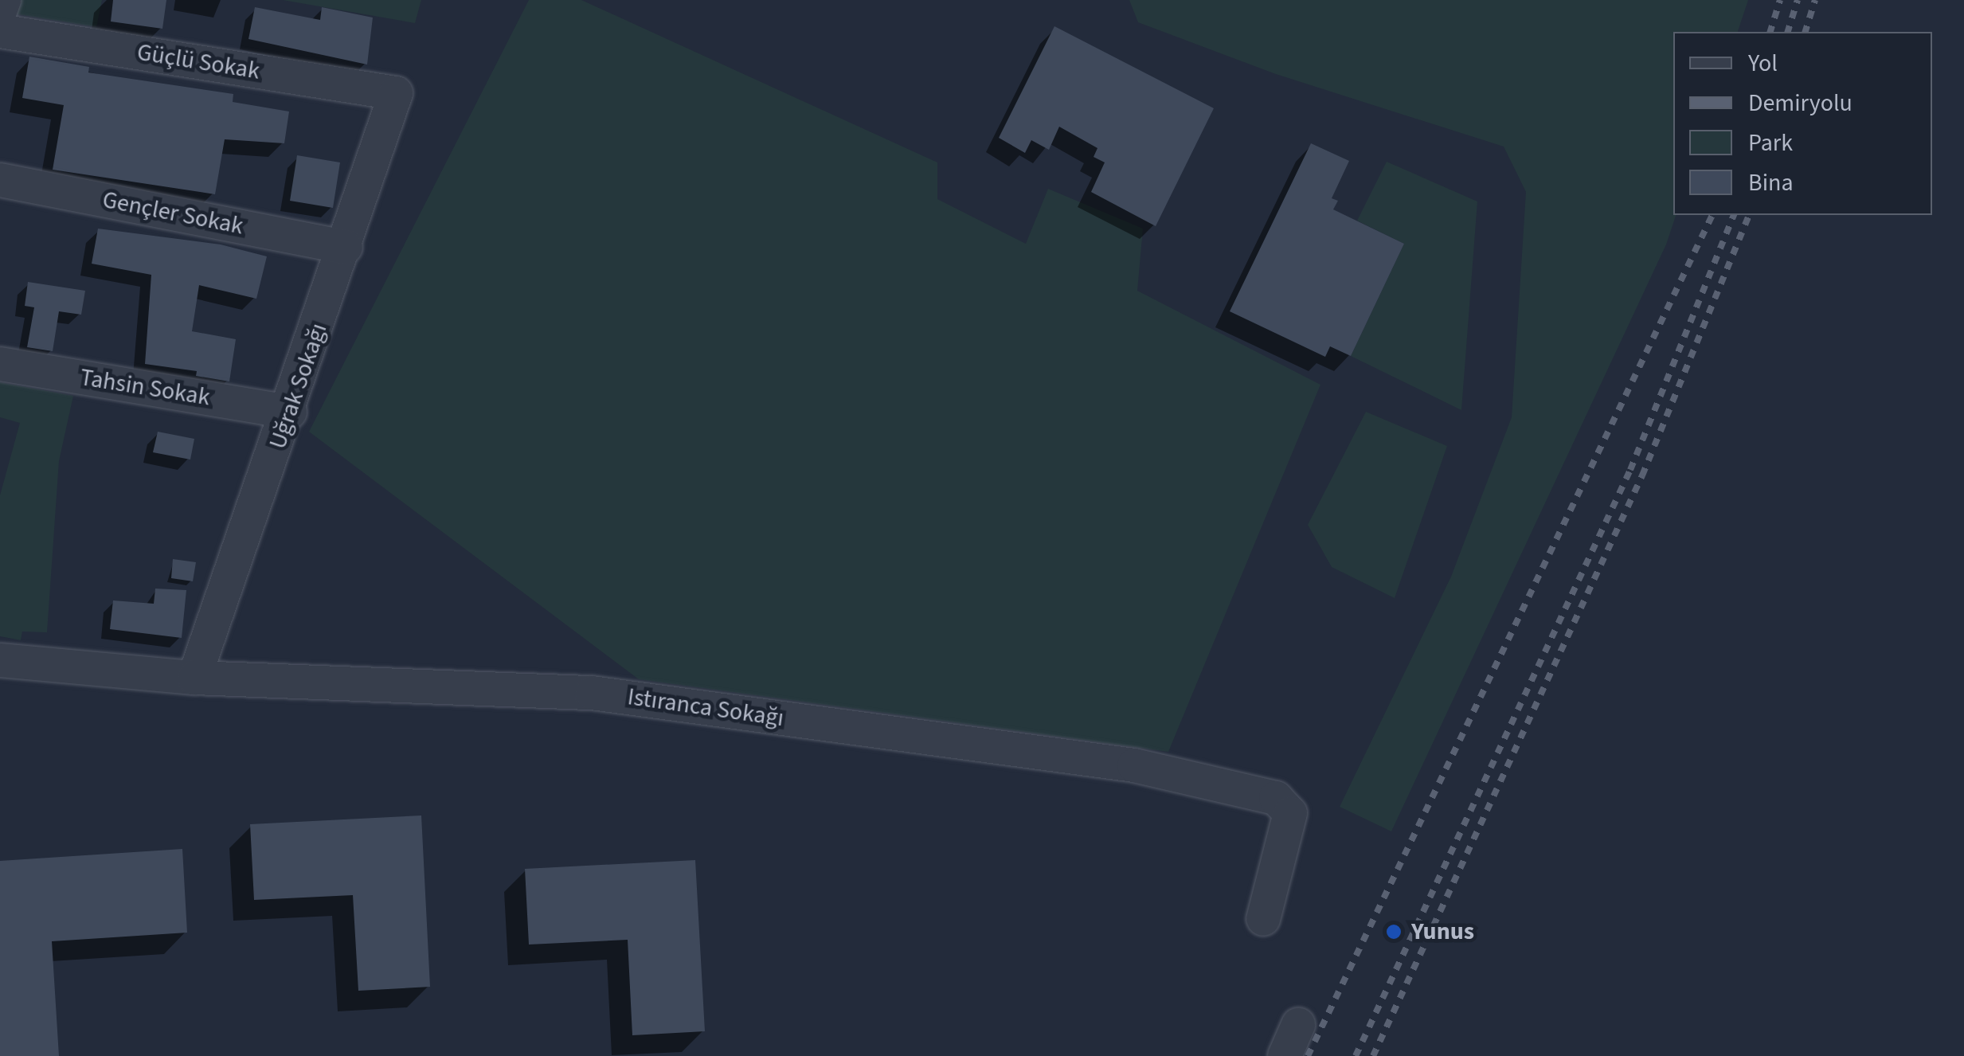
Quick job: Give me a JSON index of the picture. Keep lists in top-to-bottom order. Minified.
{"streets":{"street":["Güçlü Sokak","Gençler Sokak","Uğrak Sokağı","Tahsin Sokak","Istıranca Sokağı"]},"crossings":[["Güçlü Sokak","Uğrak Sokağı"],["Gençler Sokak","Uğrak Sokağı"],["Uğrak Sokağı","Tahsin Sokak"],["Uğrak Sokağı","Istıranca Sokağı"]],"places":["Yunus"],"legend":["Yol","Demiryolu","Park","Bina"]}
